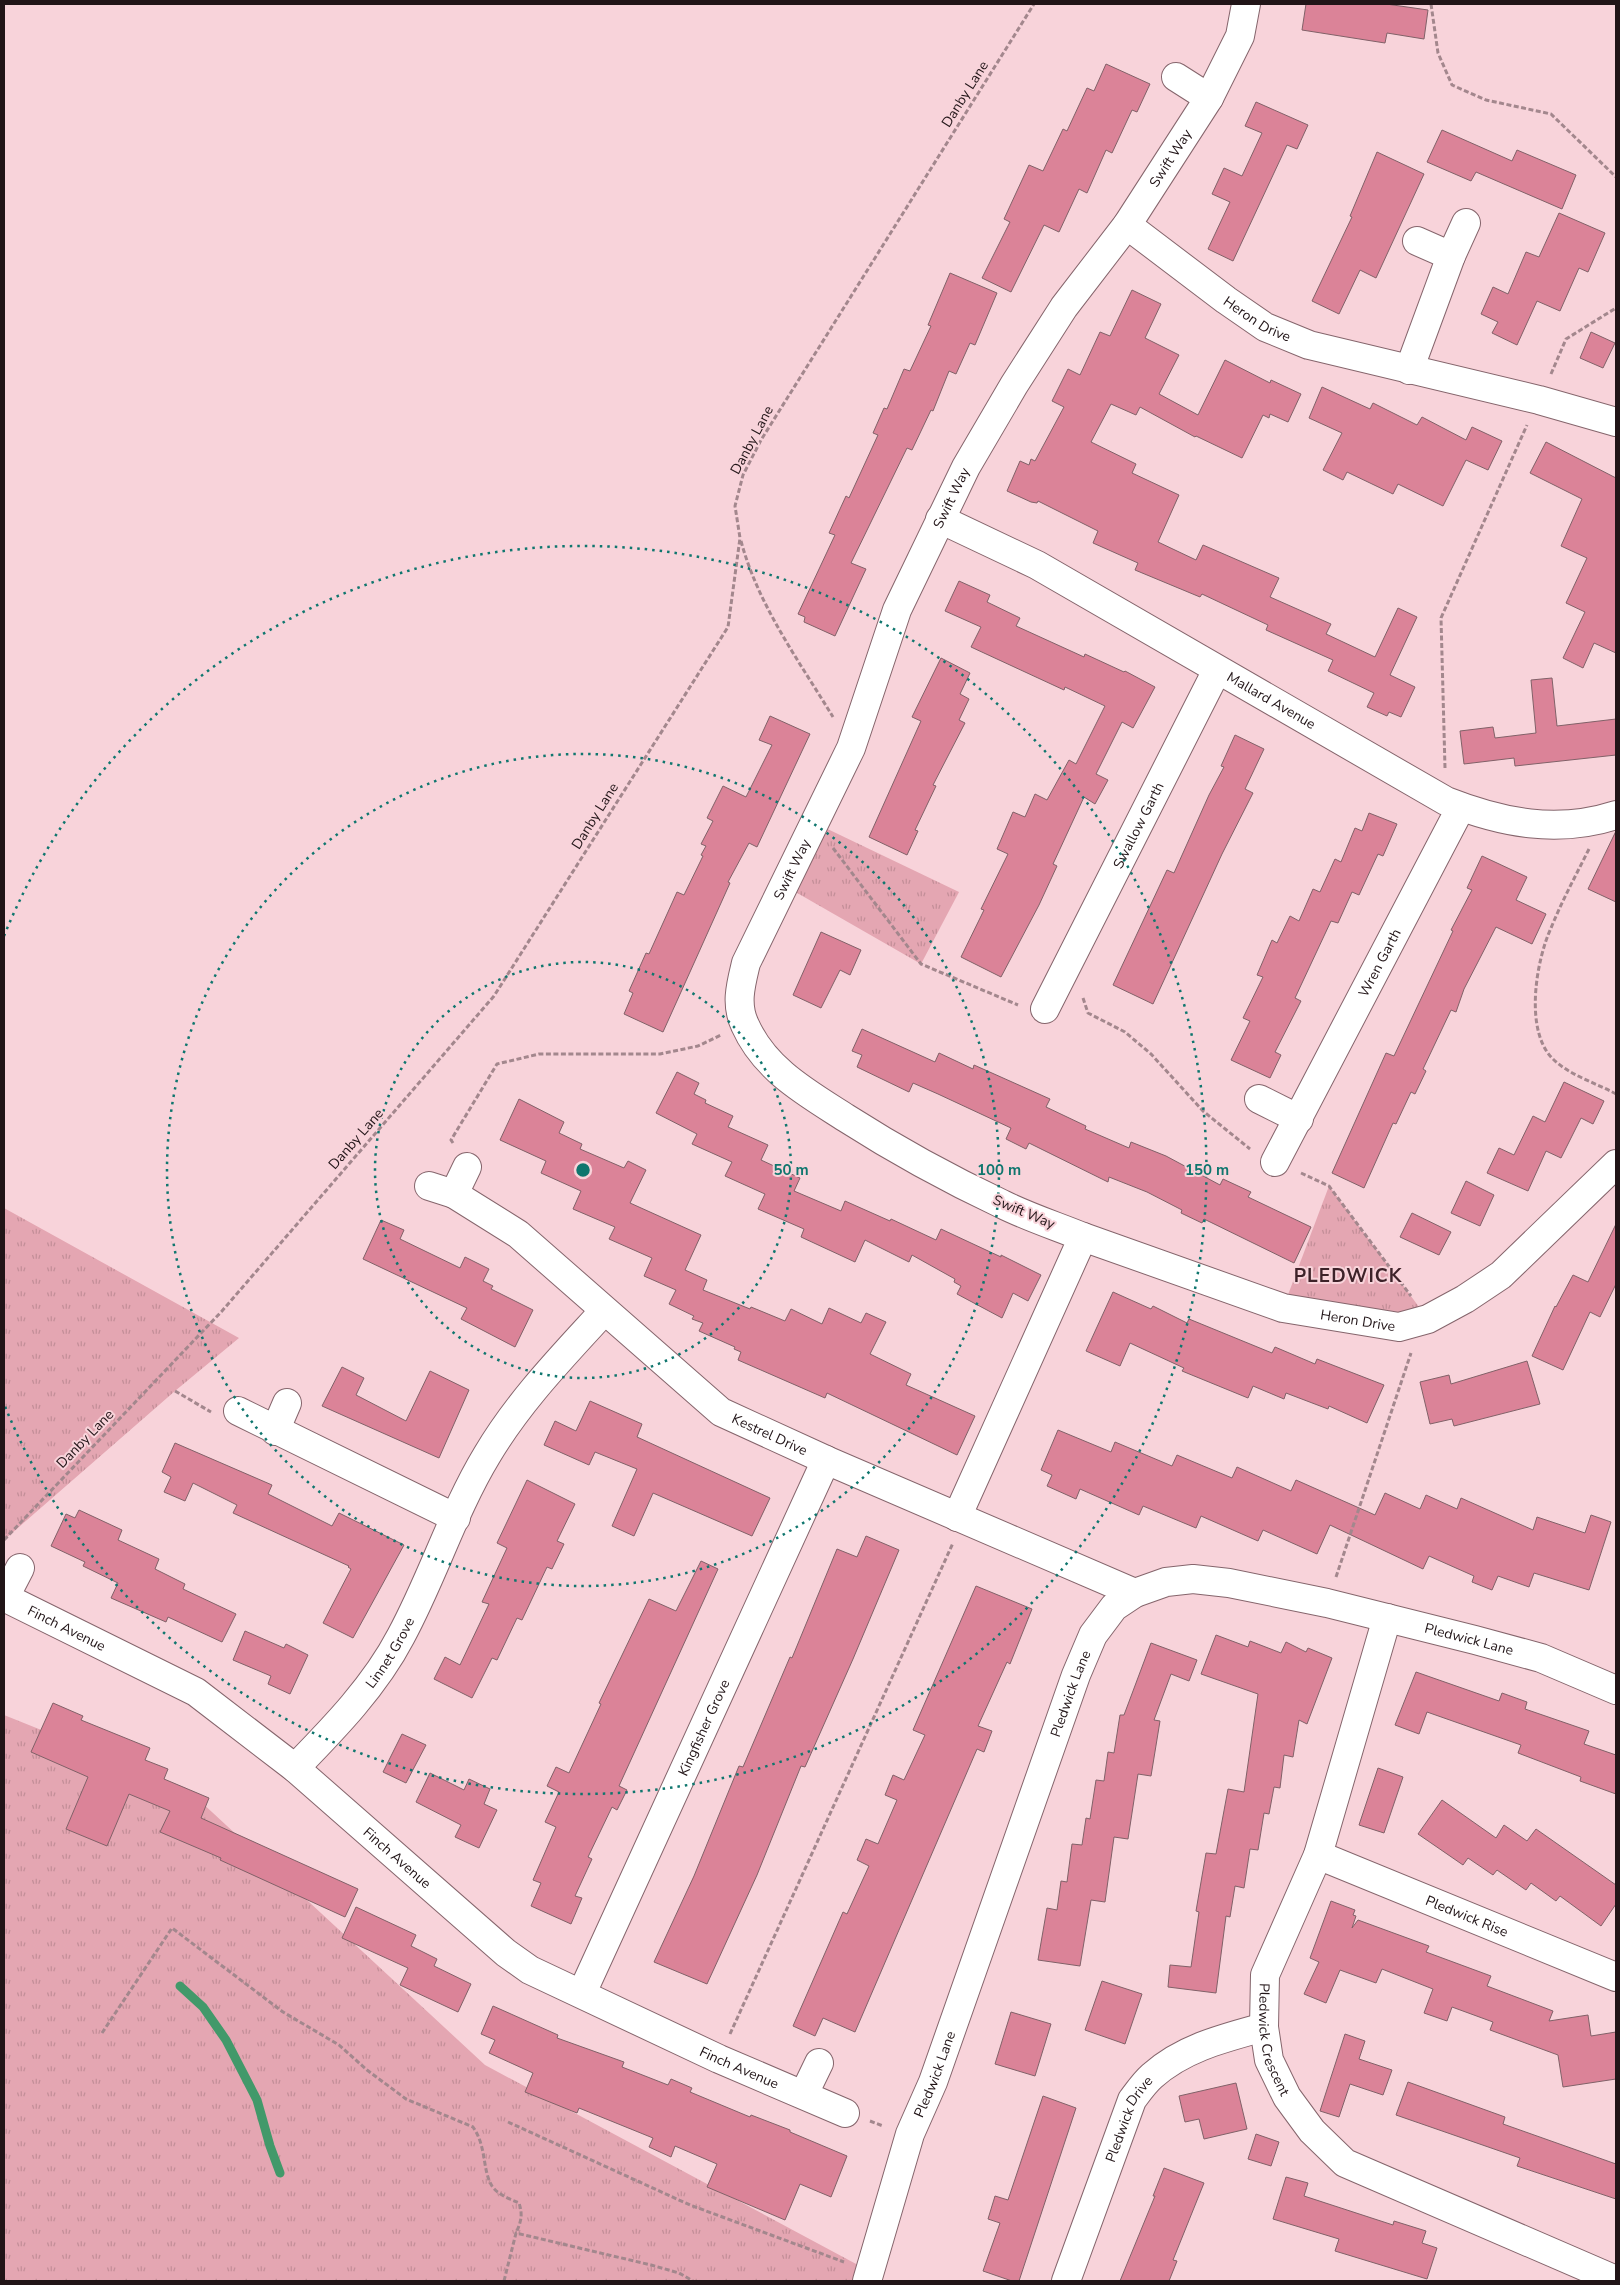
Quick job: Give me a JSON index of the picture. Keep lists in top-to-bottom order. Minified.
{"streets":{"street":["Swift Way","Heron Drive","Mallard Avenue","Swallow Garth","Wren Garth","Kestrel Drive","Finch Avenue","Pledwick Lane","Linnet Grove","Kingfisher Grove","Pledwick Rise","Pledwick Crescent","Pledwick Drive"],"path":["Danby Lane"]},"crossings":[["Swift Way","Heron Drive"],["Swift Way","Mallard Avenue"],["Mallard Avenue","Swallow Garth"],["Mallard Avenue","Wren Garth"],["Kestrel Drive","Pledwick Lane"],["Kestrel Drive","Linnet Grove"],["Kestrel Drive","Kingfisher Grove"],["Finch Avenue","Linnet Grove"],["Finch Avenue","Kingfisher Grove"],["Pledwick Lane","Pledwick Crescent"],["Pledwick Rise","Pledwick Crescent"],["Pledwick Crescent","Pledwick Drive"]],"districts":["PLEDWICK"],"rings":["50 m","100 m","150 m"]}
